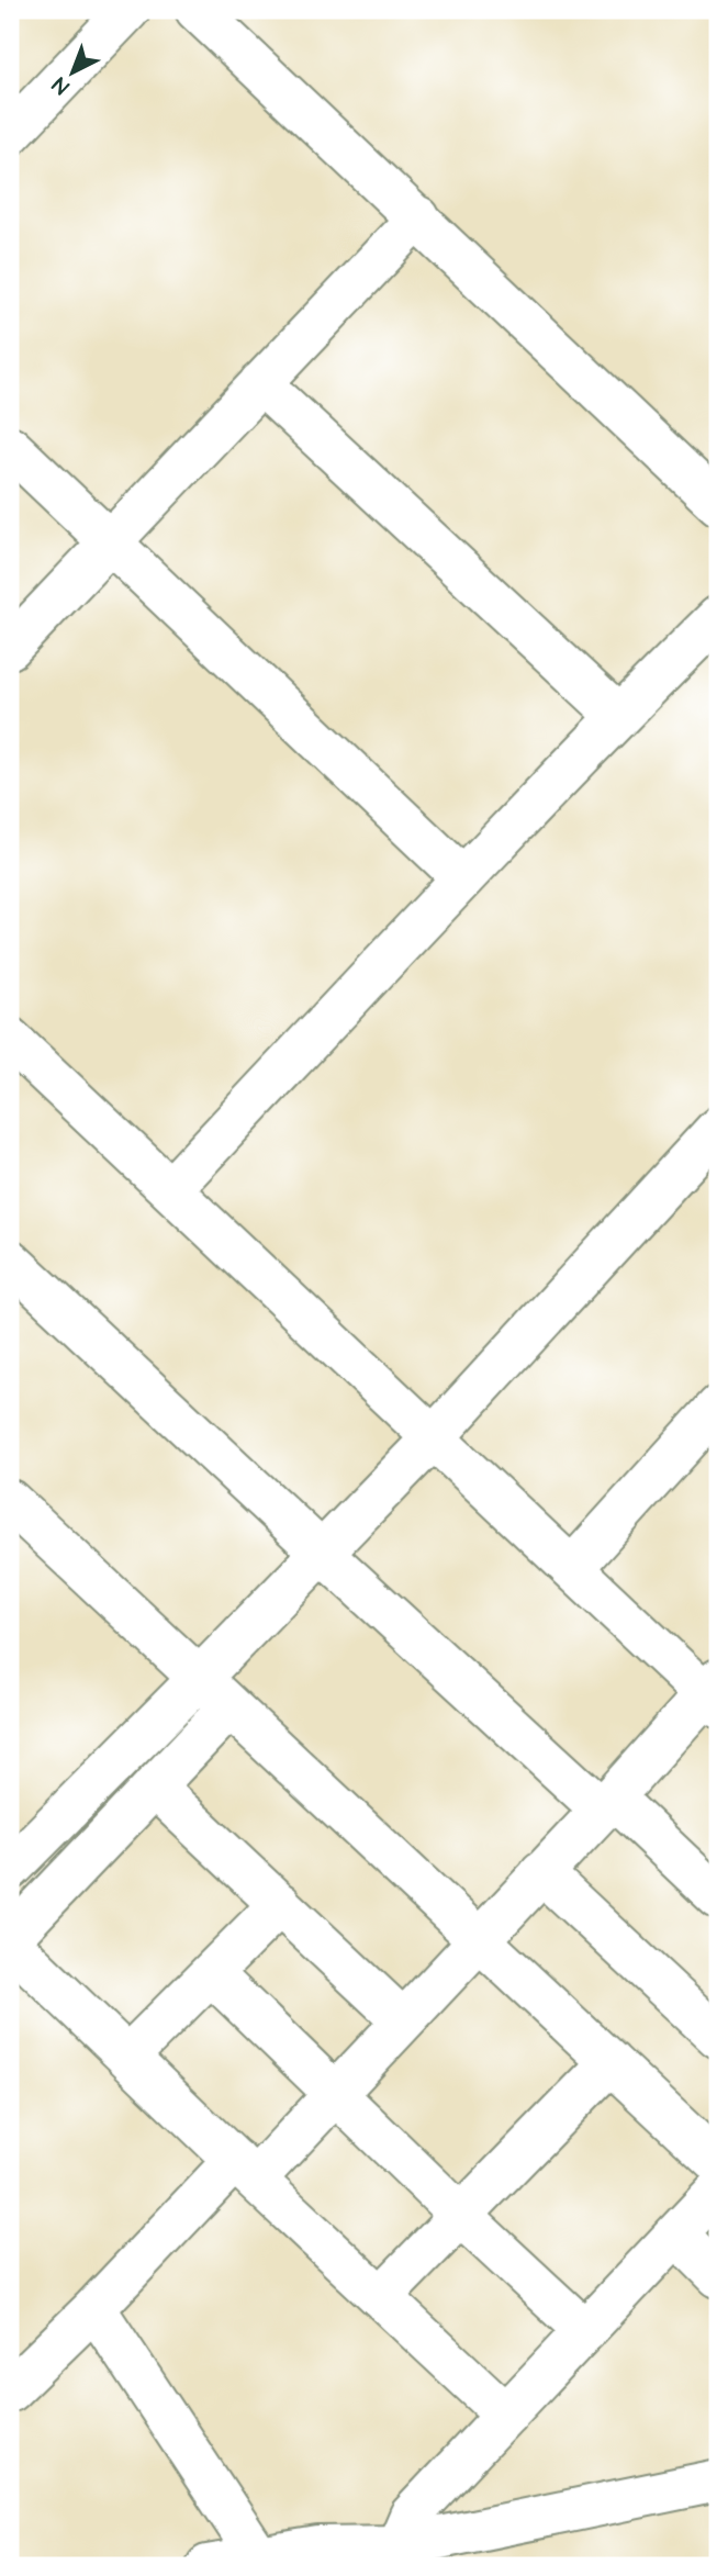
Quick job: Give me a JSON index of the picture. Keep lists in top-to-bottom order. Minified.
{"north":"bottom left"}
